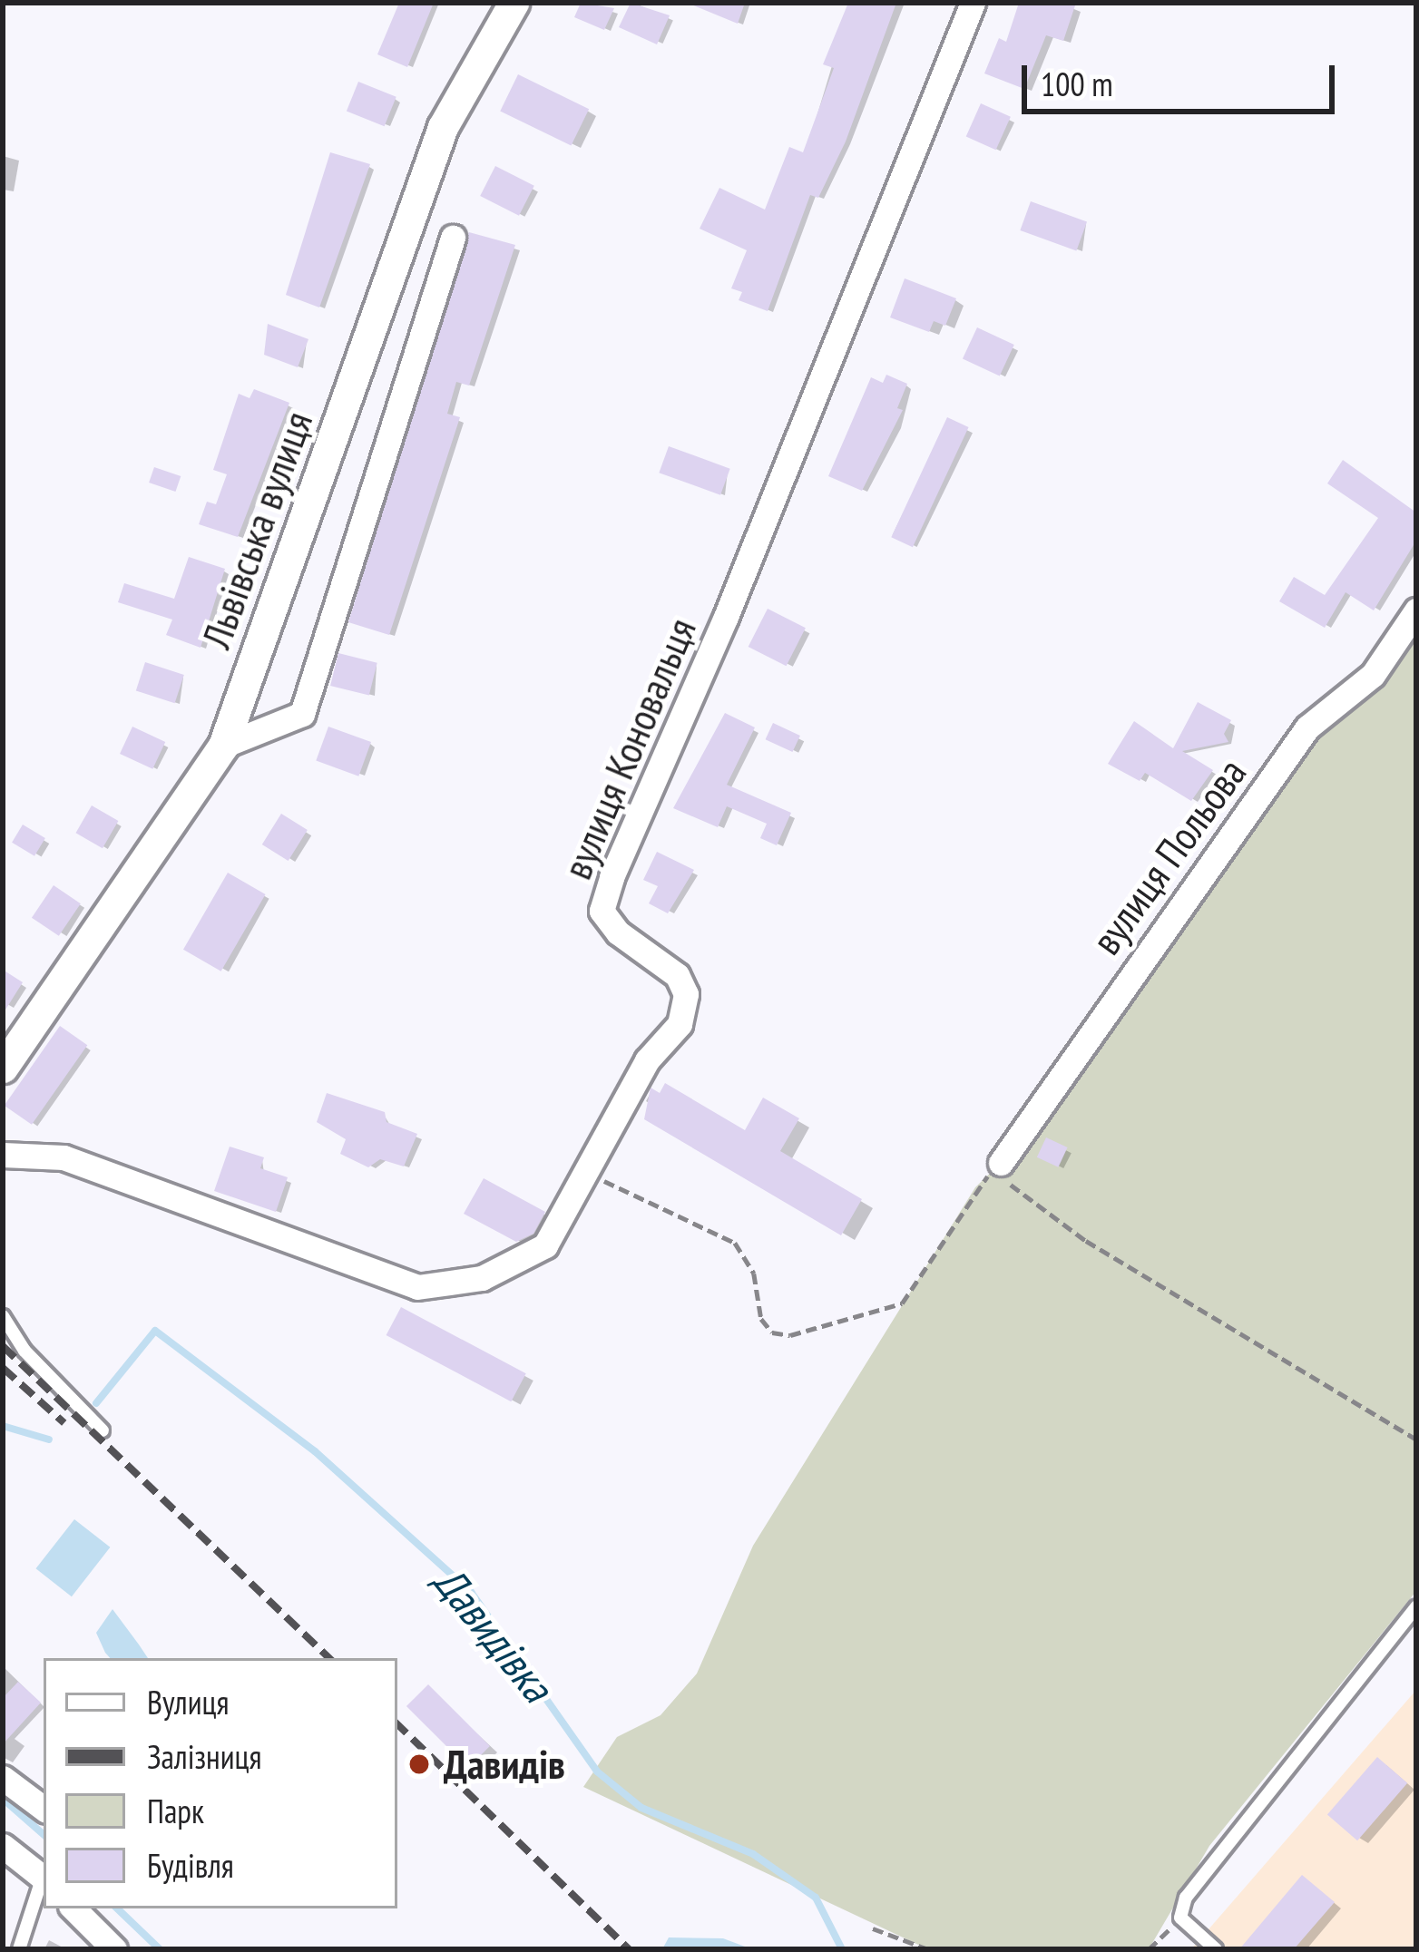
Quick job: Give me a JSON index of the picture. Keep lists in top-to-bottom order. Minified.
{"streets":{"street":["Львівська вулиця","вулиця Коновальця","вулиця Польова"]},"water":["Давидівка"],"places":["Давидів"],"legend":["Вулиця","Залізниця","Парк","Будівля"],"scale_bar":"100 m"}
